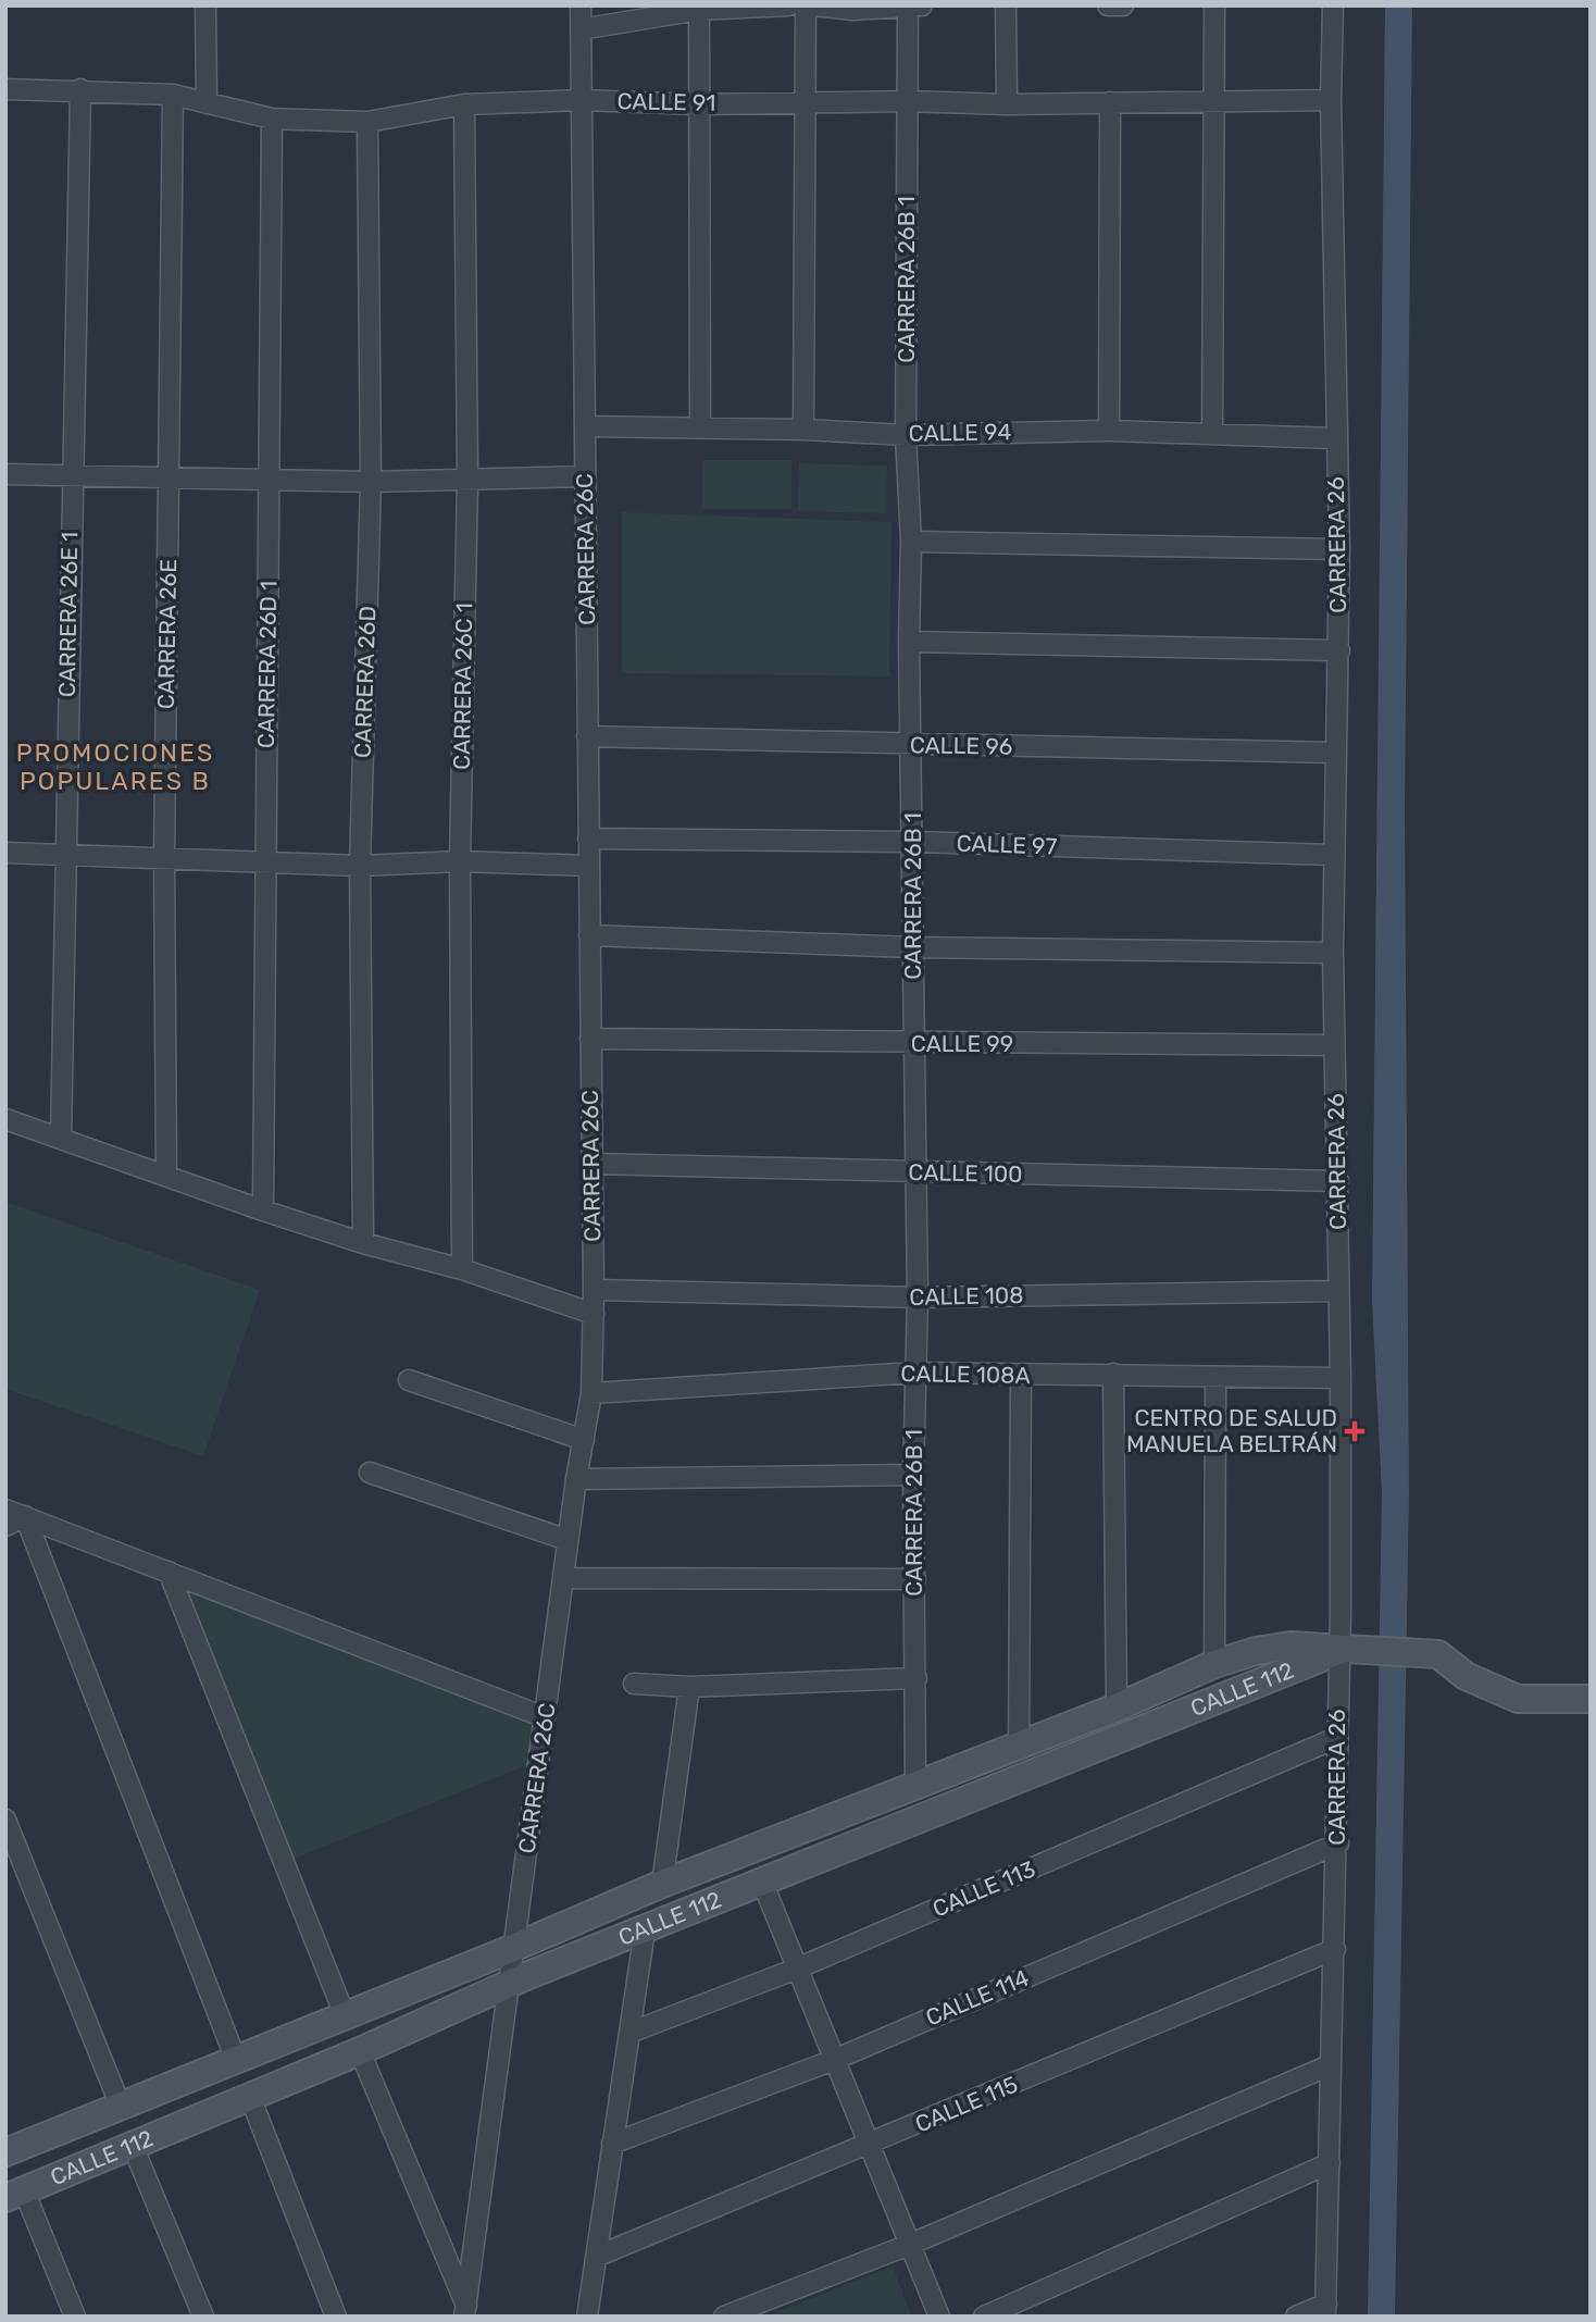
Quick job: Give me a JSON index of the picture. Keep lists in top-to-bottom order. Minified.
{"streets":{"street":["CALLE 91","CARRERA 26B 1","CALLE 94","CARRERA 26","CARRERA 26C","CARRERA 26E 1","CARRERA 26E","CARRERA 26D 1","CARRERA 26D","CARRERA 26C 1","CALLE 96","CALLE 97","CALLE 99","CALLE 100","CALLE 108","CALLE 108A","CALLE 112","CALLE 113","CALLE 114","CALLE 115"]},"crossings":[["CALLE 91","CARRERA 26B 1"],["CALLE 91","CARRERA 26"],["CALLE 91","CARRERA 26C"],["CALLE 91","CARRERA 26E 1"],["CALLE 91","CARRERA 26E"],["CALLE 91","CARRERA 26D 1"],["CALLE 91","CARRERA 26D"],["CALLE 91","CARRERA 26C 1"],["CARRERA 26B 1","CALLE 94"],["CARRERA 26B 1","CALLE 96"],["CARRERA 26B 1","CALLE 97"],["CARRERA 26B 1","CALLE 99"],["CARRERA 26B 1","CALLE 100"],["CARRERA 26B 1","CALLE 108"],["CARRERA 26B 1","CALLE 108A"],["CARRERA 26B 1","CALLE 112"],["CALLE 94","CARRERA 26"],["CALLE 94","CARRERA 26C"],["CARRERA 26","CALLE 96"],["CARRERA 26","CALLE 97"],["CARRERA 26","CALLE 99"],["CARRERA 26","CALLE 100"],["CARRERA 26","CALLE 108"],["CARRERA 26","CALLE 108A"],["CARRERA 26","CALLE 112"],["CARRERA 26","CALLE 113"],["CARRERA 26","CALLE 114"],["CARRERA 26","CALLE 115"],["CARRERA 26C","CALLE 96"],["CARRERA 26C","CALLE 97"],["CARRERA 26C","CALLE 99"],["CARRERA 26C","CALLE 100"],["CARRERA 26C","CALLE 108"],["CARRERA 26C","CALLE 108A"],["CARRERA 26C","CALLE 112"]],"districts":["PROMOCIONES POPULARES B"],"places":{"health":["CENTRO DE SALUD MANUELA BELTRÁN"]}}
